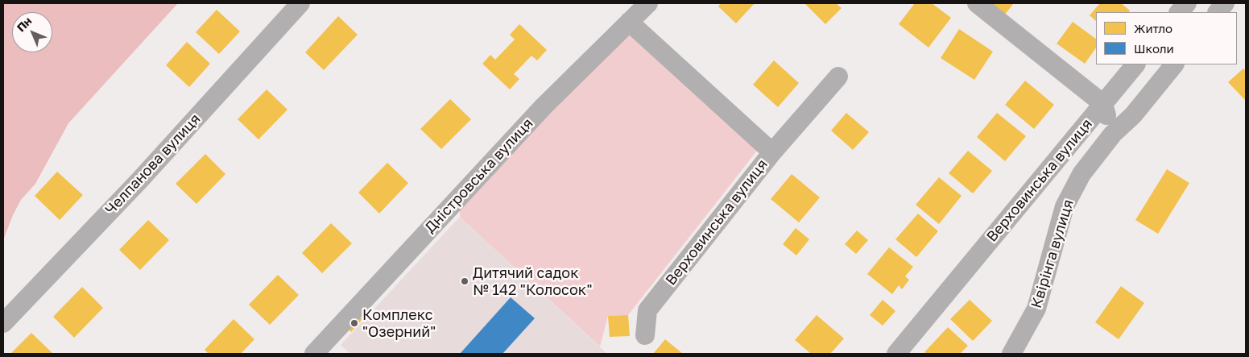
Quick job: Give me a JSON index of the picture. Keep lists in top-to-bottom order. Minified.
{"streets":{"street":["Челпанова вулиця","Дністровська вулиця","Верховинська вулиця","Квірінга вулиця"]},"crossings":[["Дністровська вулиця","Верховинська вулиця"]],"places":["Дитячий садок № 142 \"Колосок\"","Комплекс \"Озерний\""],"legend":["Житло","Школи"],"north":"top left"}
